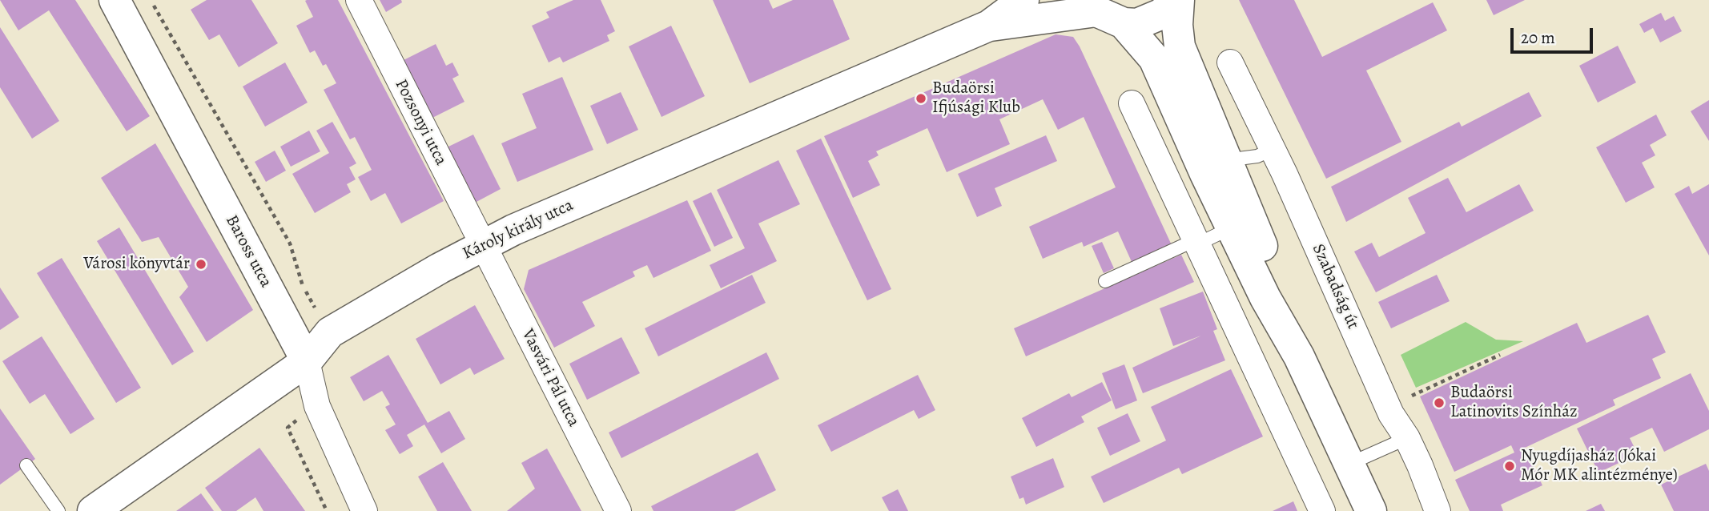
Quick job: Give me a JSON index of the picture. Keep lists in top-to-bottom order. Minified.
{"streets":{"street":["Pozsonyi utca","Károly király utca","Baross utca","Szabadság út","Vasvári Pál utca"]},"crossings":[["Pozsonyi utca","Károly király utca"],["Pozsonyi utca","Vasvári Pál utca"],["Károly király utca","Baross utca"],["Károly király utca","Vasvári Pál utca"]],"places":["Budaörsi Ifjúsági Klub","Városi könyvtár","Budaörsi Latinovits Színház","Nyugdíjasház (Jókai Mór MK alintézménye)"],"scale_bar":"20 m"}
